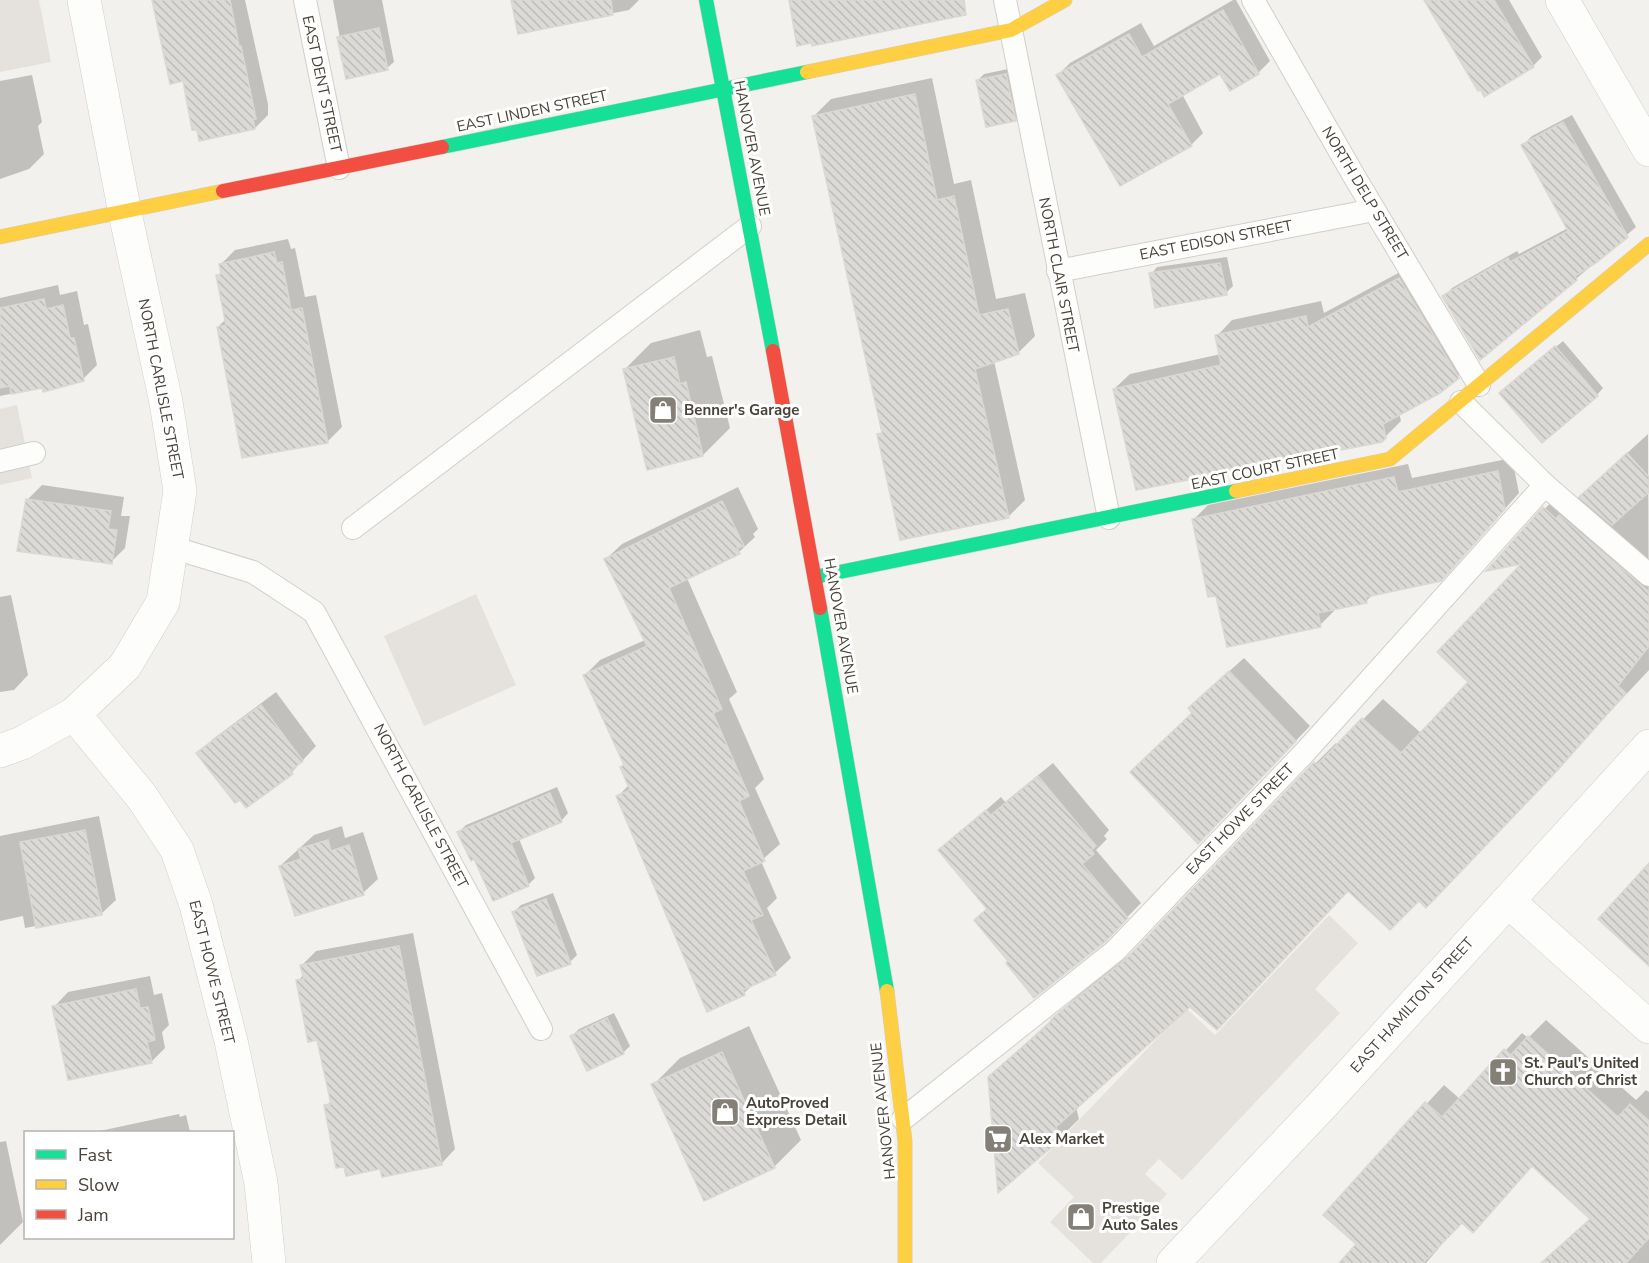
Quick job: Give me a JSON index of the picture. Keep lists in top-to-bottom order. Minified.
{"streets":{"street":["EAST LINDEN STREET","HANOVER AVENUE","NORTH CARLISLE STREET","EAST COURT STREET","EAST HOWE STREET","EAST HAMILTON STREET"],"lane":["EAST DENT STREET","NORTH DELP STREET","EAST EDISON STREET","NORTH CLAIR STREET"]},"crossings":[["EAST DENT STREET","EAST LINDEN STREET"],["EAST LINDEN STREET","HANOVER AVENUE"],["EAST LINDEN STREET","NORTH CLAIR STREET"],["EAST LINDEN STREET","NORTH CARLISLE STREET"],["HANOVER AVENUE","EAST COURT STREET"],["HANOVER AVENUE","EAST HOWE STREET"],["NORTH DELP STREET","EAST EDISON STREET"],["NORTH DELP STREET","EAST COURT STREET"],["EAST EDISON STREET","NORTH CLAIR STREET"],["NORTH CLAIR STREET","EAST COURT STREET"]],"places":{"shop":["Benner's Garage","AutoProved Express Detail","Prestige Auto Sales"],"church":["St. Paul's United Church of Christ"],"supermarket":["Alex Market"]},"legend":["Fast","Slow","Jam"]}
